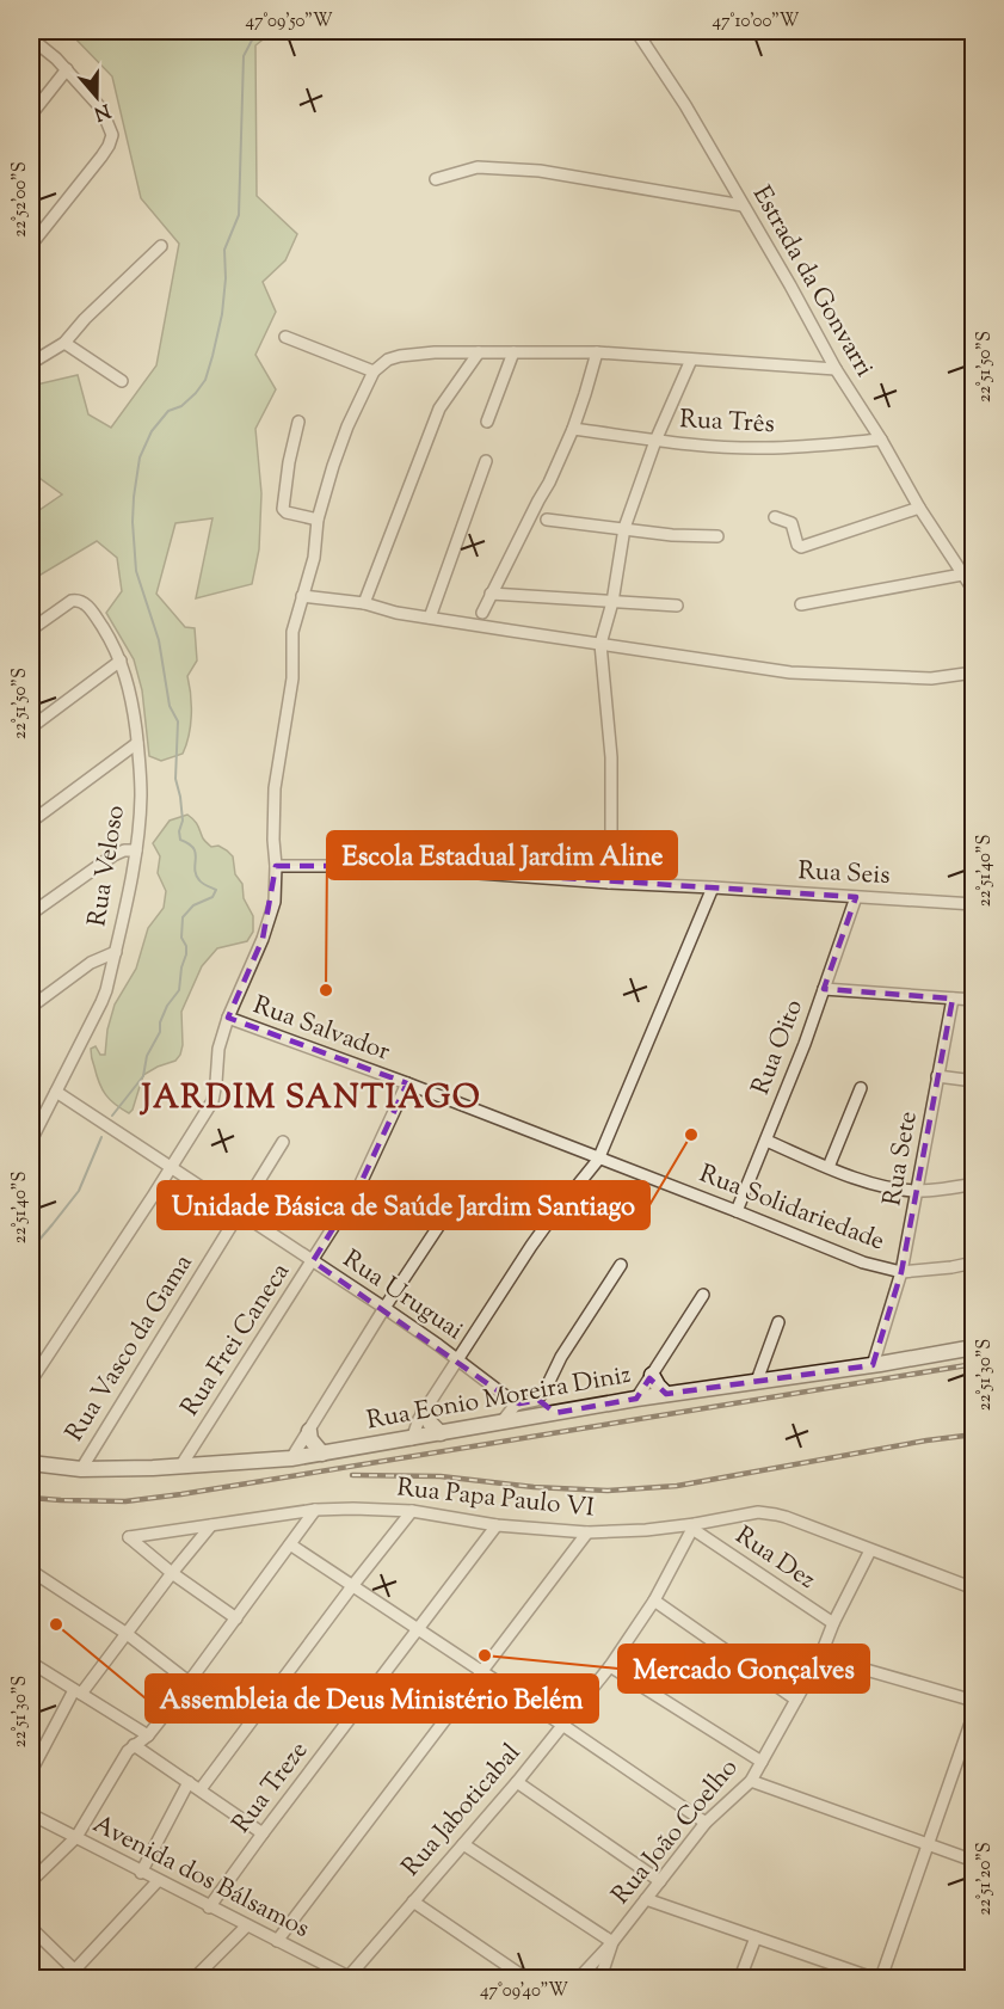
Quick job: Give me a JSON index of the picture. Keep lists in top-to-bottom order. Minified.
{"streets":{"main road":["Rua Eonio Moreira Diniz"],"street":["Estrada da Gonvarri","Rua Três","Rua Veloso","Rua Seis","Rua Salvador","Rua Oito","Rua Sete","Rua Solidariedade","Rua Uruguai","Rua Frei Caneca","Rua Vasco da Gama","Rua Papa Paulo VI","Rua Dez","Rua Treze","Rua Jaboticabal","Rua João Coelho","Avenida dos Bálsamos"]},"crossings":[["Estrada da Gonvarri","Rua Três"],["Rua Veloso","Rua Uruguai"],["Rua Seis","Rua Oito"],["Rua Salvador","Rua Solidariedade"],["Rua Salvador","Rua Frei Caneca"],["Rua Oito","Rua Solidariedade"],["Rua Sete","Rua Solidariedade"],["Rua Sete","Rua Eonio Moreira Diniz"],["Rua Uruguai","Rua Frei Caneca"],["Rua Uruguai","Rua Vasco da Gama"],["Rua Frei Caneca","Rua Eonio Moreira Diniz"],["Rua Vasco da Gama","Rua Eonio Moreira Diniz"],["Rua Papa Paulo VI","Rua Dez"],["Rua Papa Paulo VI","Rua Treze"],["Rua Papa Paulo VI","Rua Jaboticabal"],["Rua Papa Paulo VI","Rua João Coelho"],["Rua Dez","Rua Jaboticabal"],["Rua Dez","Rua João Coelho"],["Rua Treze","Avenida dos Bálsamos"],["Rua Jaboticabal","Avenida dos Bálsamos"]],"districts":["JARDIM SANTIAGO"],"places":["Escola Estadual Jardim Aline","Unidade Básica de Saúde Jardim Santiago","Assembleia de Deus Ministério Belém","Mercado Gonçalves"],"north":"bottom","coordinates":["47°09'50\"W","47°10'00\"W","22°52'00\"S","22°51'50\"S","22°51'40\"S","22°51'30\"S","22°51'20\"S","47°09'40\"W"]}
